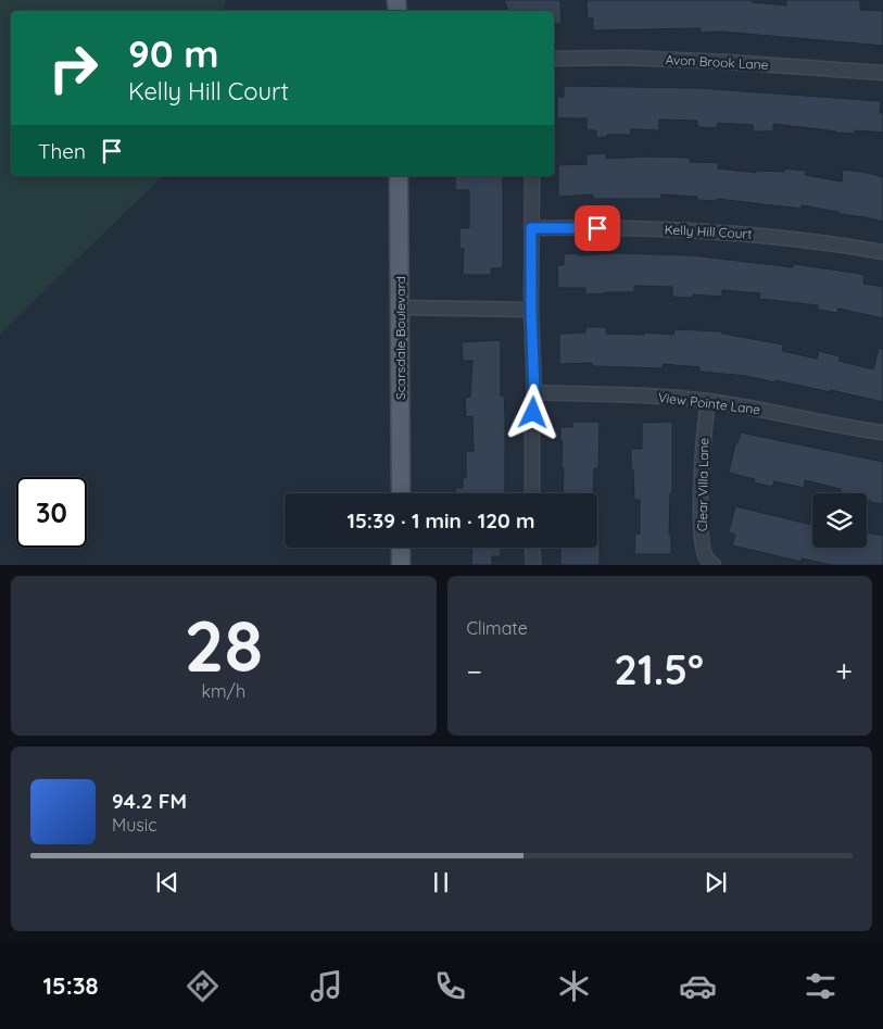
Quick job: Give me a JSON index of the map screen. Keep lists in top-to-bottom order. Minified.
{"streets":{"main road":["Scarsdale Boulevard"],"street":["Avon Brook Lane","Kelly Hill Court","View Pointe Lane","Clear Villa Lane"]},"crossings":[["View Pointe Lane","Clear Villa Lane"]],"page":{"turn":["90 m","Kelly Hill Court"],"then":"Then","limit":"30","trip":"15:39 · 1 min · 120 m","tile":[["28","km/h"],"Climate"],"heat":["−","21.5°","+"],"song":["94.2 FM","Music"],"tabs":"15:38"}}
